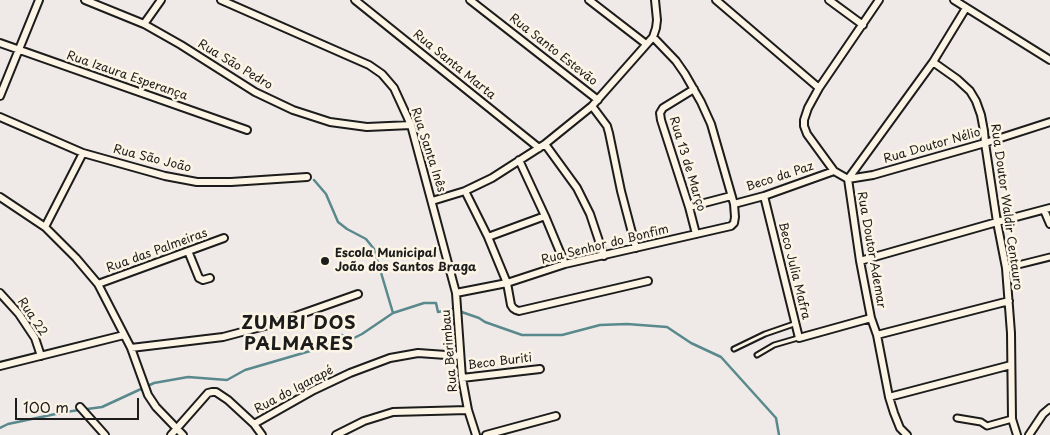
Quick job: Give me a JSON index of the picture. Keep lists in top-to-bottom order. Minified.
{"streets":{"street":["Rua Santo Estevão","Rua São Pedro","Rua Santa Marta","Rua Izaura Esperança","Rua Doutor Nélio","Rua Santa Inês","Rua São João","Rua 13 de Março","Beco da Paz","Rua Doutor Waldir Centauro","Rua Senhor do Bonfim","Rua Doutor Ademar","Rua das Palmeiras","Beco Julia Mafra","Rua 22","Rua Berimbau","Beco Buriti","Rua do Igarapé"]},"crossings":[["Rua Santo Estevão","Rua Senhor do Bonfim"],["Rua São Pedro","Rua Santa Inês"],["Rua Doutor Nélio","Rua Doutor Waldir Centauro"],["Rua Doutor Nélio","Rua Doutor Ademar"],["Rua Santa Inês","Rua Senhor do Bonfim"],["Rua Santa Inês","Rua Berimbau"],["Rua 13 de Março","Rua Senhor do Bonfim"],["Beco da Paz","Rua Senhor do Bonfim"],["Beco da Paz","Beco Julia Mafra"],["Rua Doutor Waldir Centauro","Rua Doutor Ademar"],["Rua Senhor do Bonfim","Rua Berimbau"],["Rua Doutor Ademar","Beco Julia Mafra"],["Rua Berimbau","Beco Buriti"],["Rua Berimbau","Rua do Igarapé"]],"districts":["ZUMBI DOS PALMARES"],"places":["Escola Municipal João dos Santos Braga"],"scale_bar":"100 m"}
